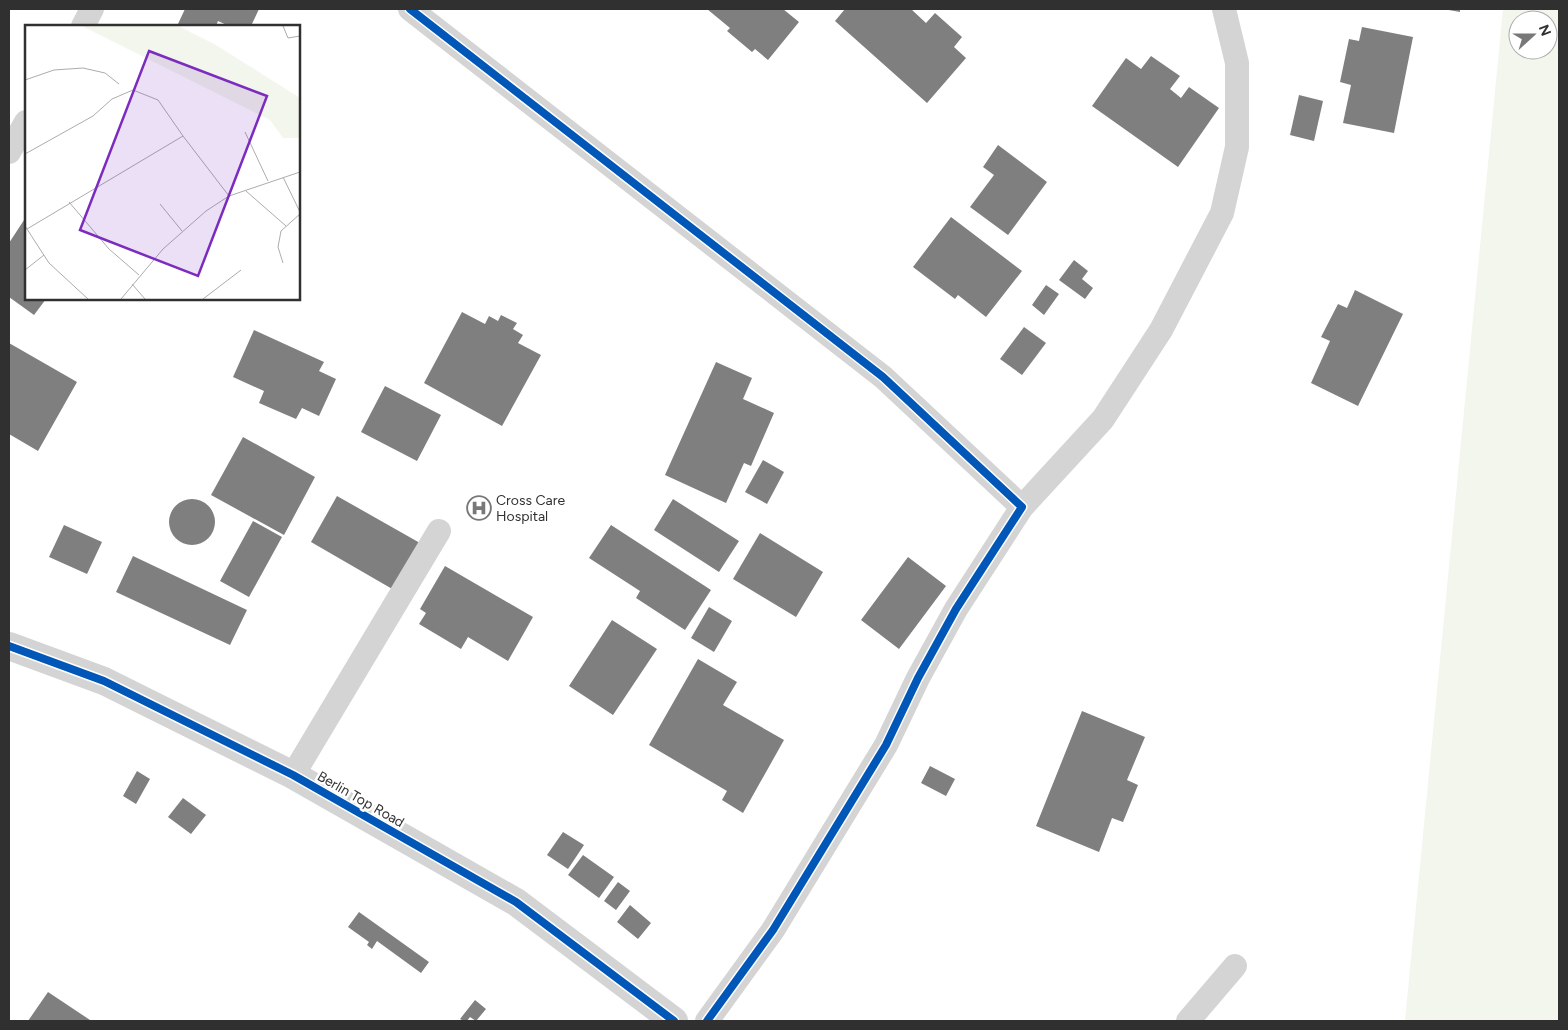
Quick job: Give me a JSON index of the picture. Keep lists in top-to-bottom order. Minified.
{"streets":{"street":["Berlin Top Road"]},"places":{"hospital":["Cross Care Hospital"]},"north":"right"}
